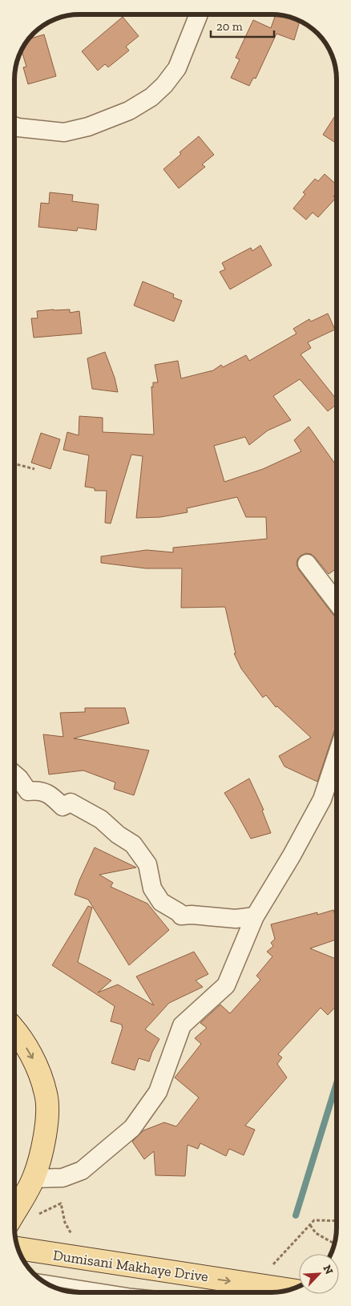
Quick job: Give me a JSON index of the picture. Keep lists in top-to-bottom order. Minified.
{"streets":{"main road":["Dumisani Makhaye Drive"]},"one_way":["Dumisani Makhaye Drive"],"scale_bar":"20 m","north":"top right"}
